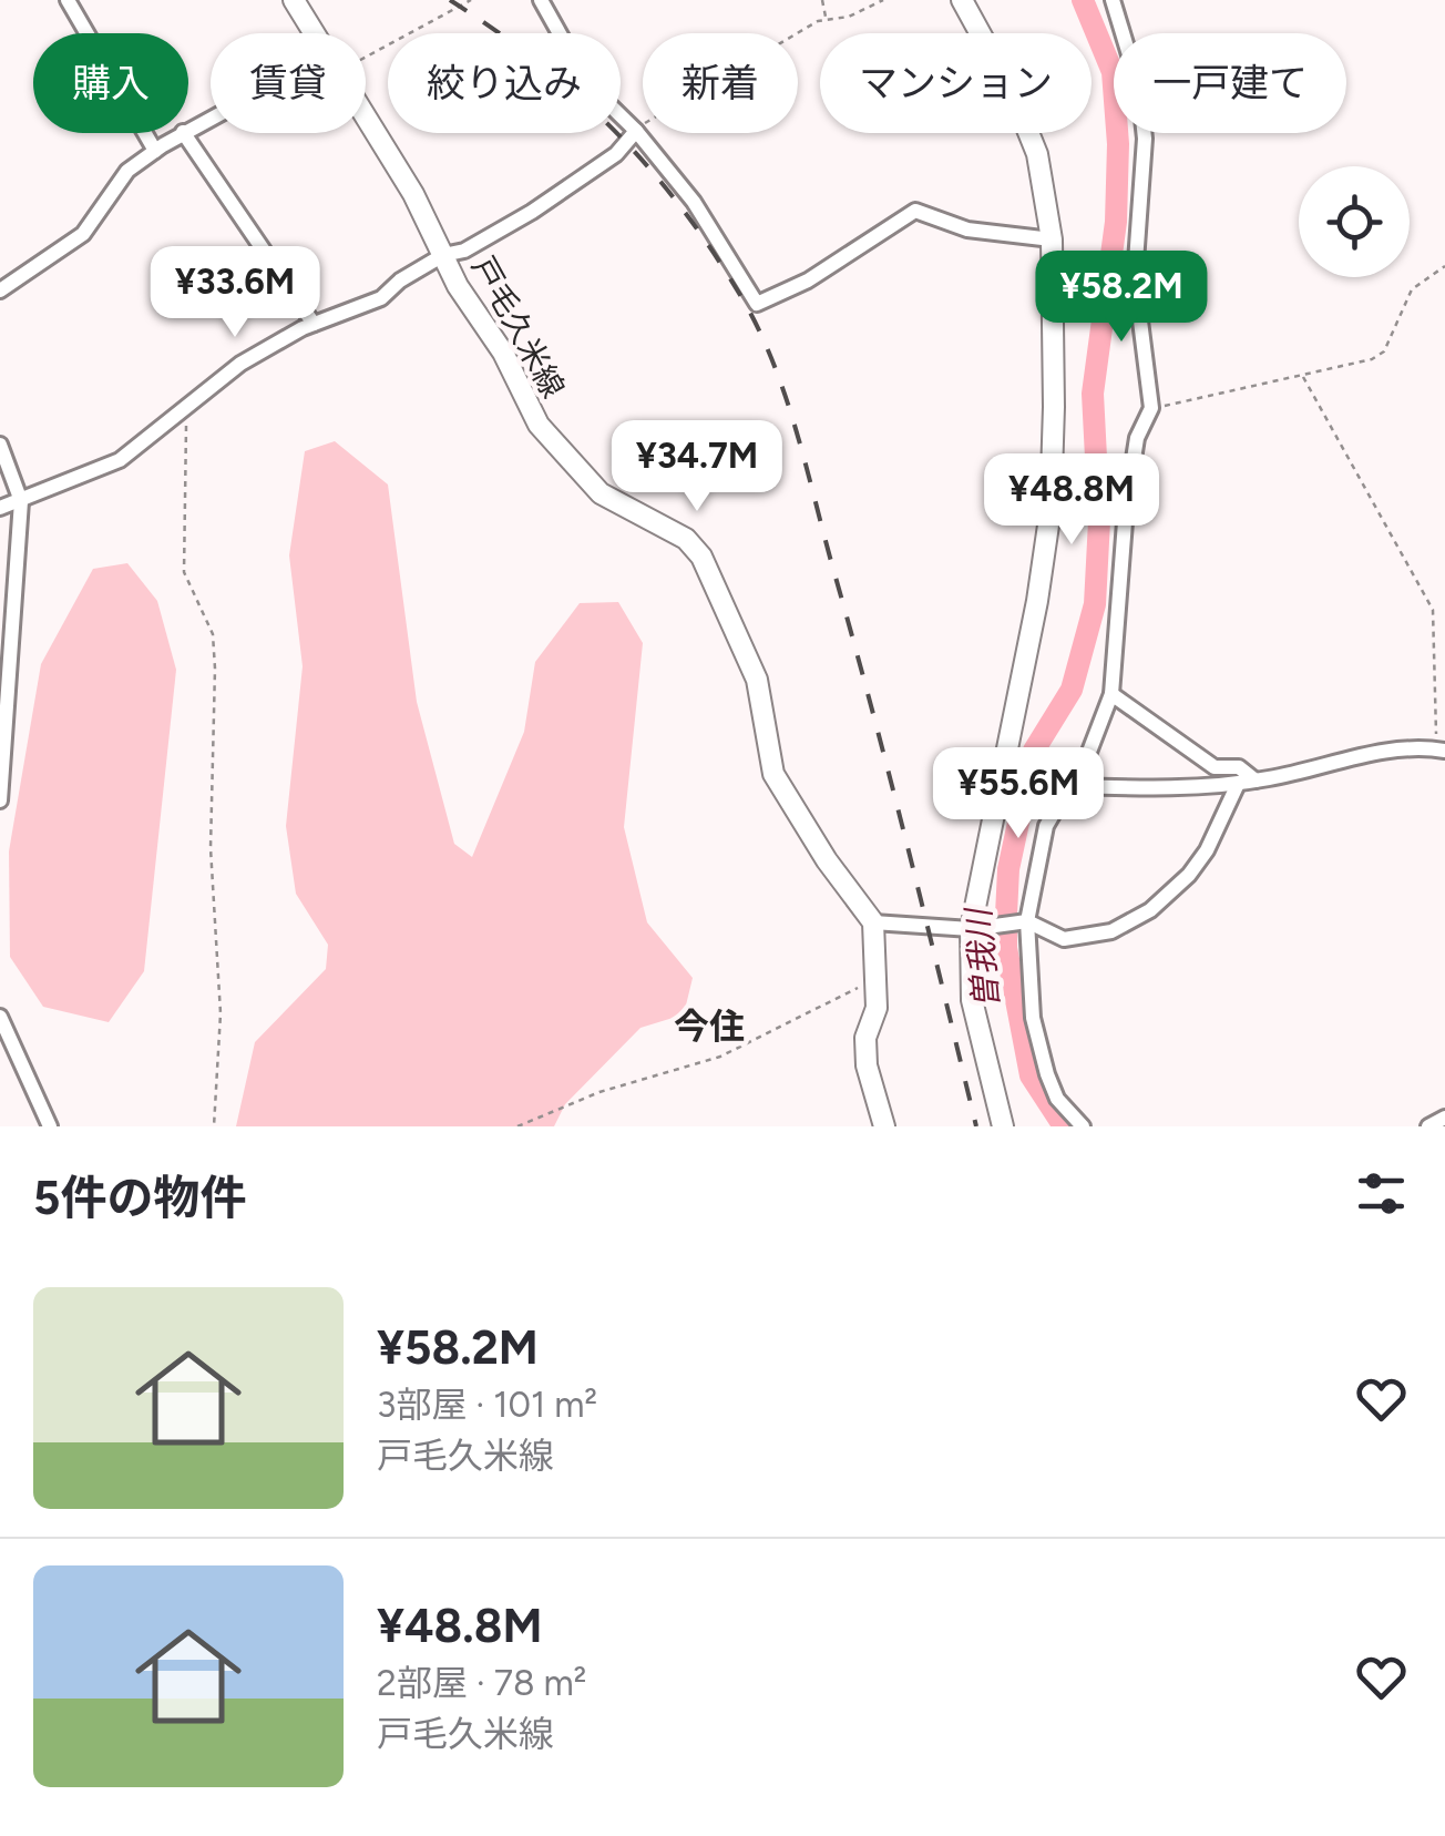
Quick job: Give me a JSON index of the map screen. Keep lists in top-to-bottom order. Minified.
{"streets":{"main road":["戸毛久米線"]},"districts":["今住"],"water":["曽我川"],"page":{"chip":["購入","賃貸","絞り込み","新着","マンション","一戸建て"],"price":["¥33.6M","¥58.2M","¥34.7M","¥48.8M","¥55.6M"],"heading":"5件の物件","list":[{"name":"¥58.2M","note":"3部屋 · 101 m² · 戸毛久米線"},{"name":"¥48.8M","note":"2部屋 · 78 m² · 戸毛久米線"}]}}
